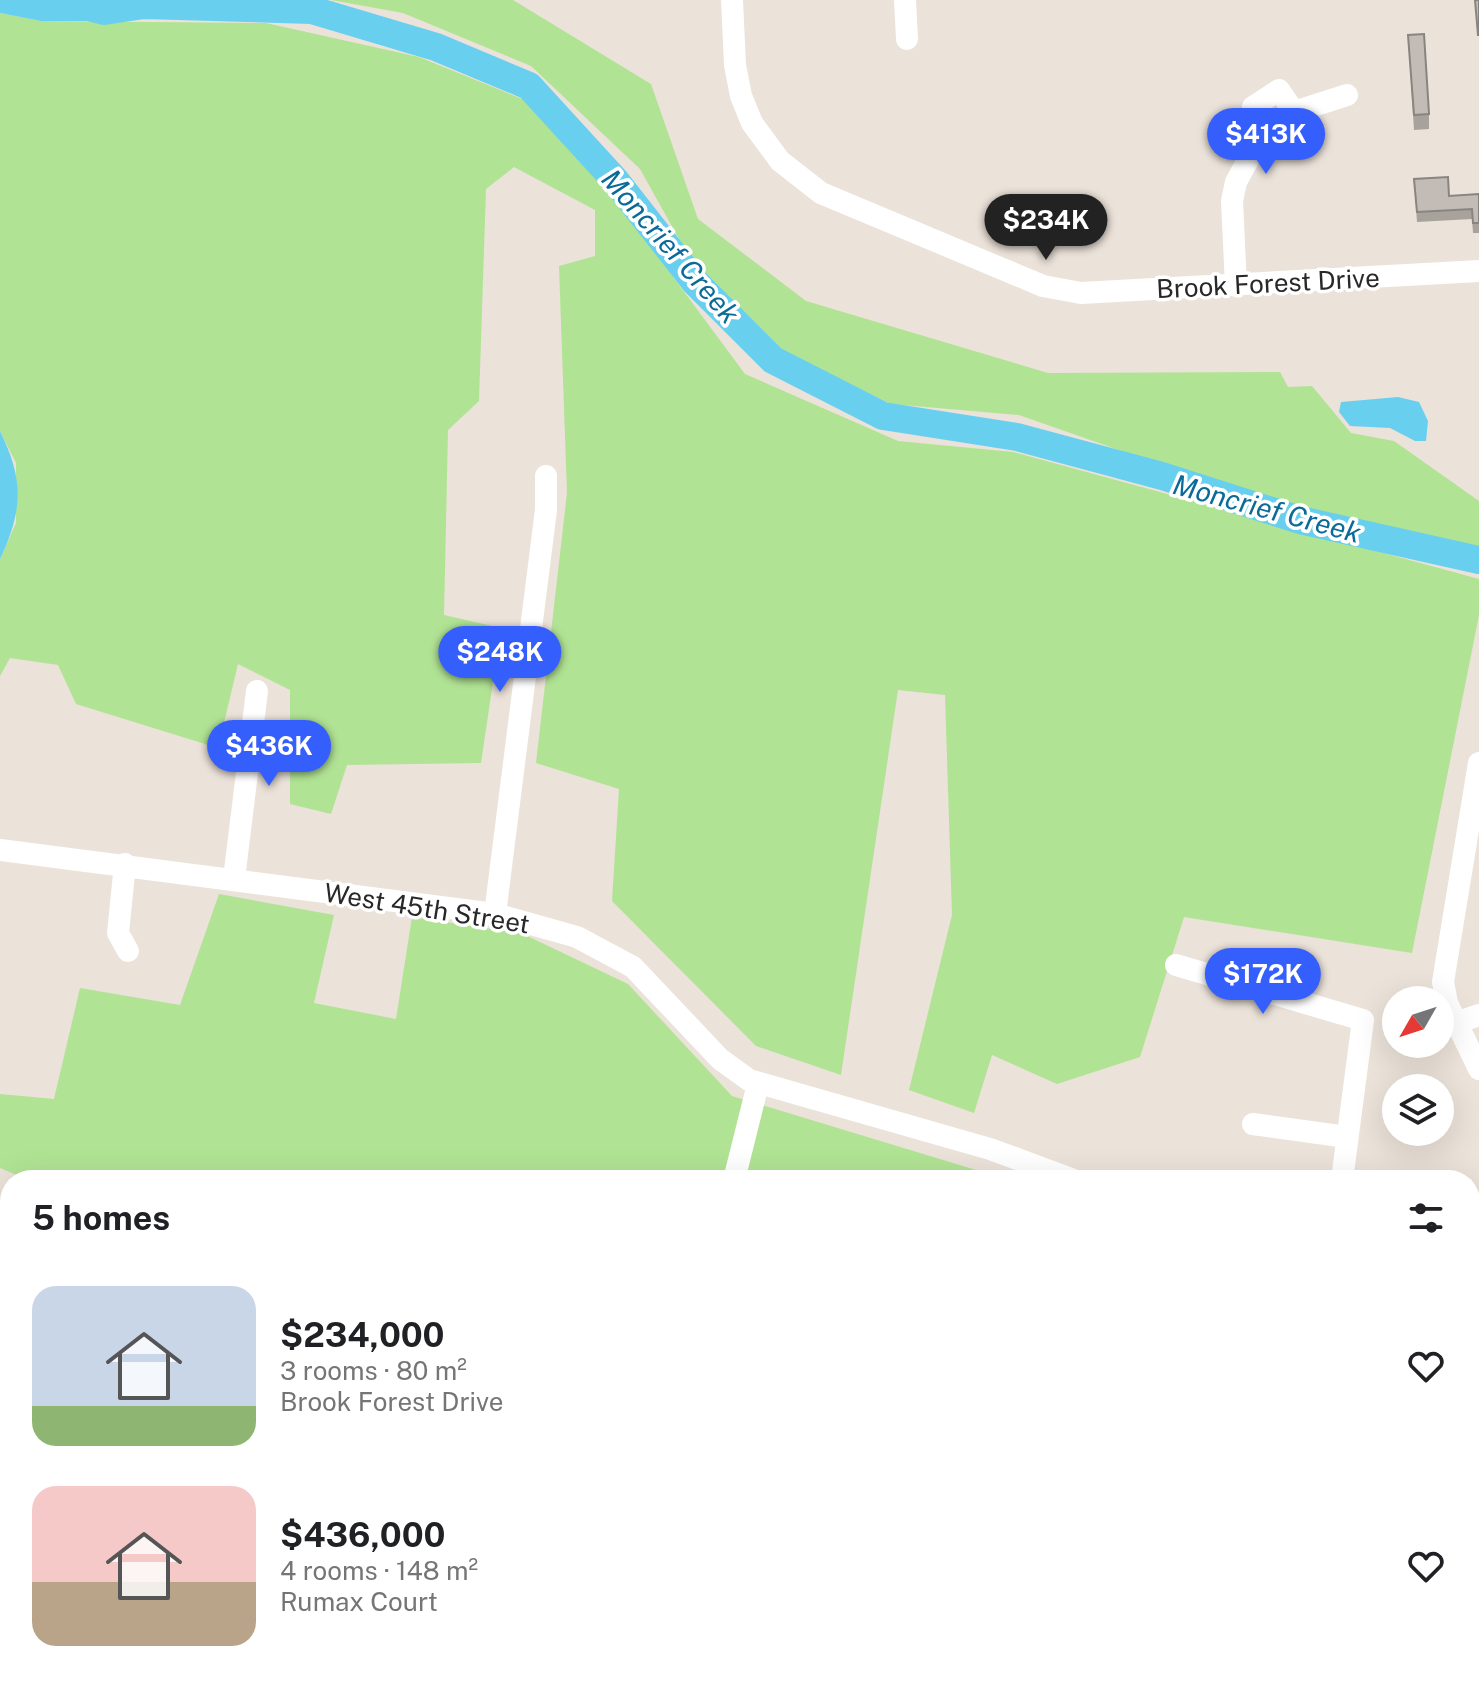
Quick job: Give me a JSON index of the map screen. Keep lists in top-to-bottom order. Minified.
{"streets":{"street":["Brook Forest Drive","West 45th Street"]},"water":["Moncrief Creek"],"north":"bottom left","page":{"price":["$413K","$234K","$248K","$436K","$172K"],"heading":"5 homes","list":[{"name":"$234,000","note":"3 rooms · 80 m² · Brook Forest Drive"},{"name":"$436,000","note":"4 rooms · 148 m² · Rumax Court"}]}}
